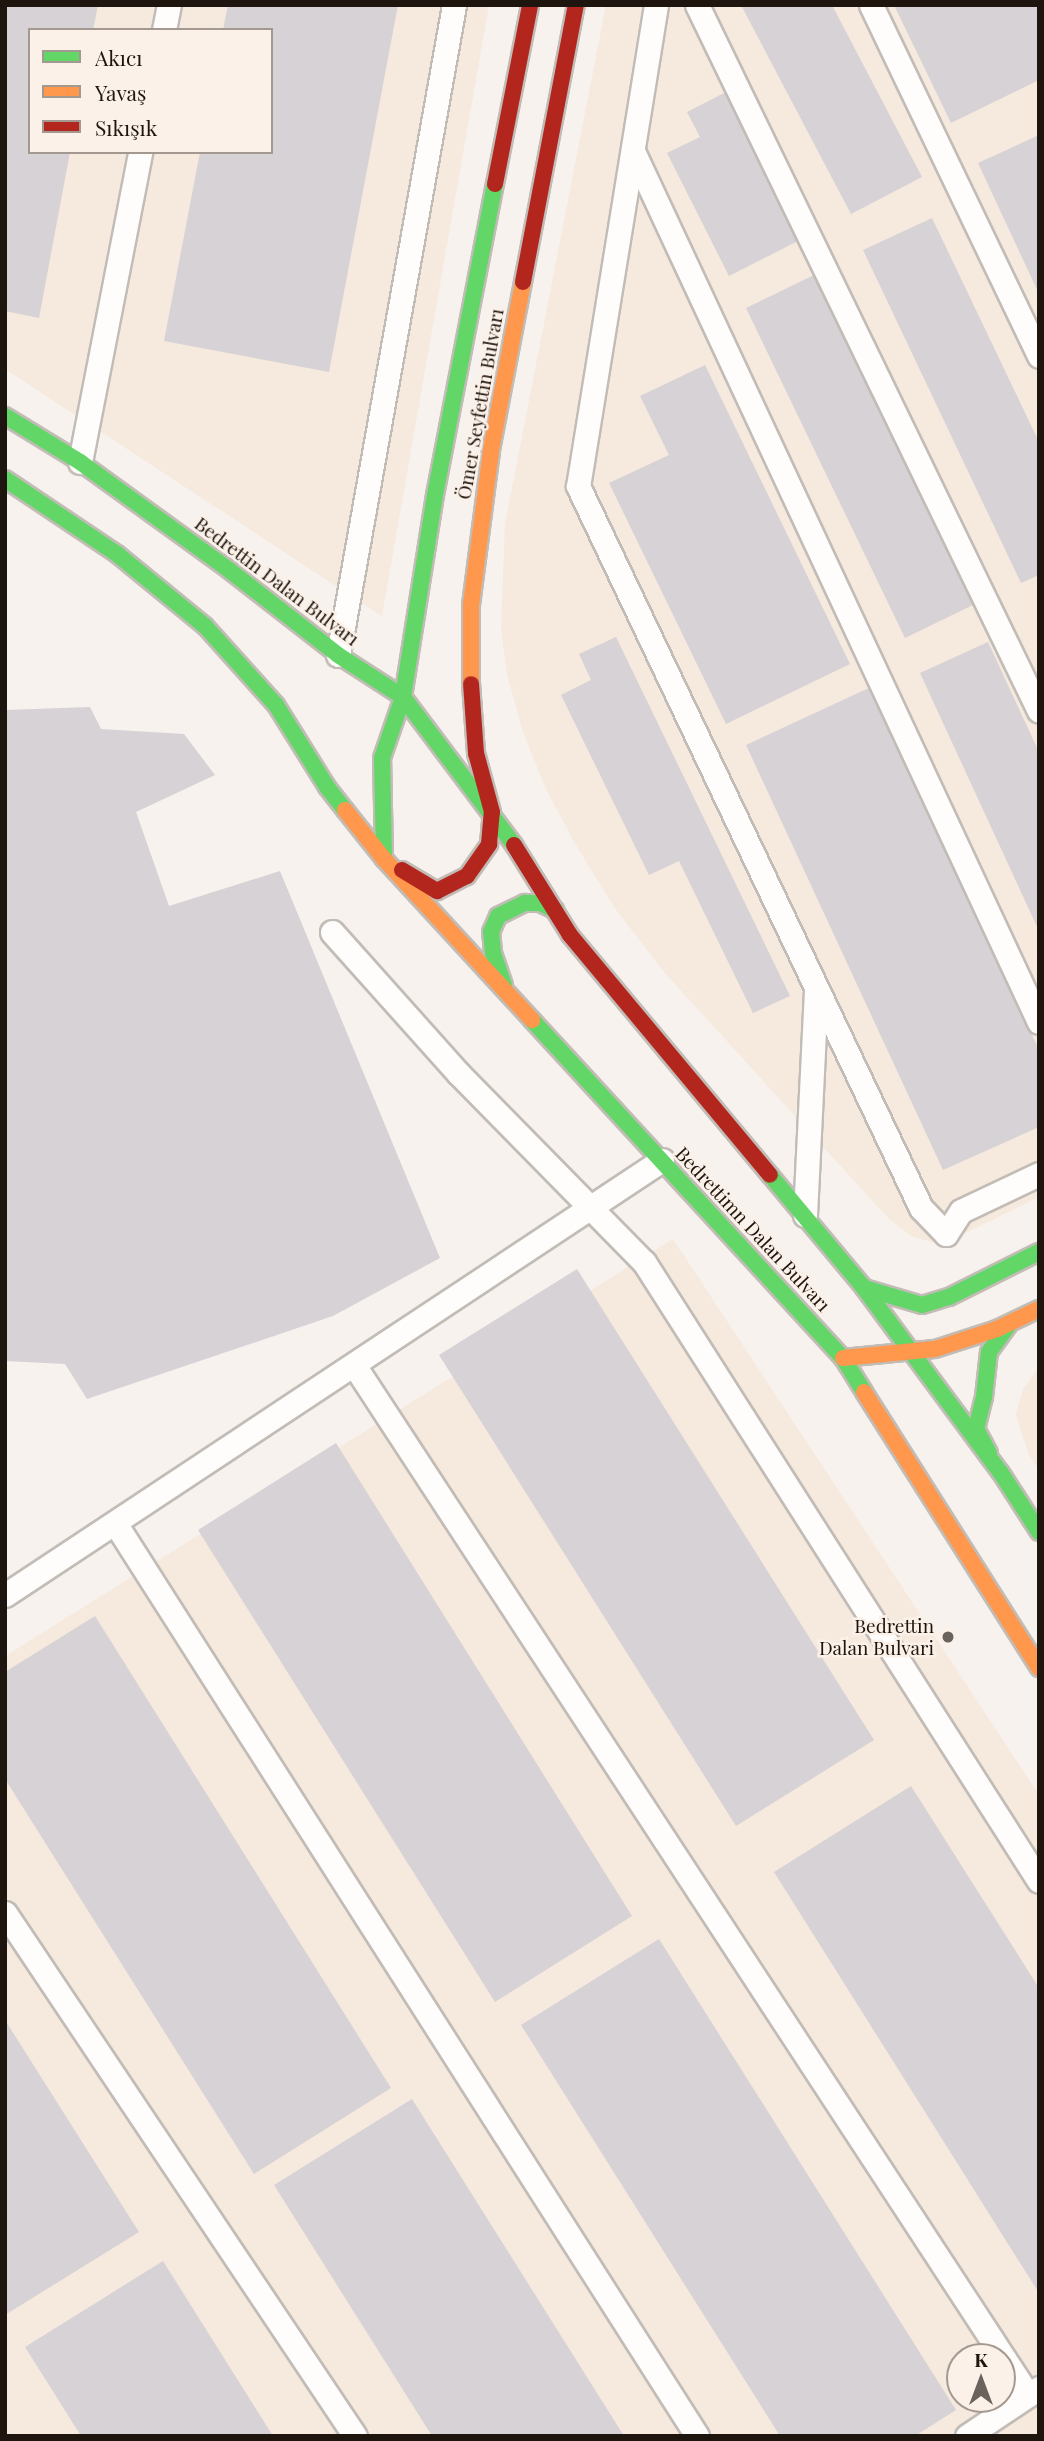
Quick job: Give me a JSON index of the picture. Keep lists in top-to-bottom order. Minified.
{"streets":{"main road":["Ömer Seyfettin Bulvarı","Bedrettin Dalan Bulvarı","Bedrettimn Dalan Bulvarı"]},"crossings":[["Ömer Seyfettin Bulvarı","Bedrettin Dalan Bulvarı"],["Ömer Seyfettin Bulvarı","Bedrettimn Dalan Bulvarı"]],"places":["Bedrettin Dalan Bulvari"],"legend":["Akıcı","Yavaş","Sıkışık"],"north":"top"}
